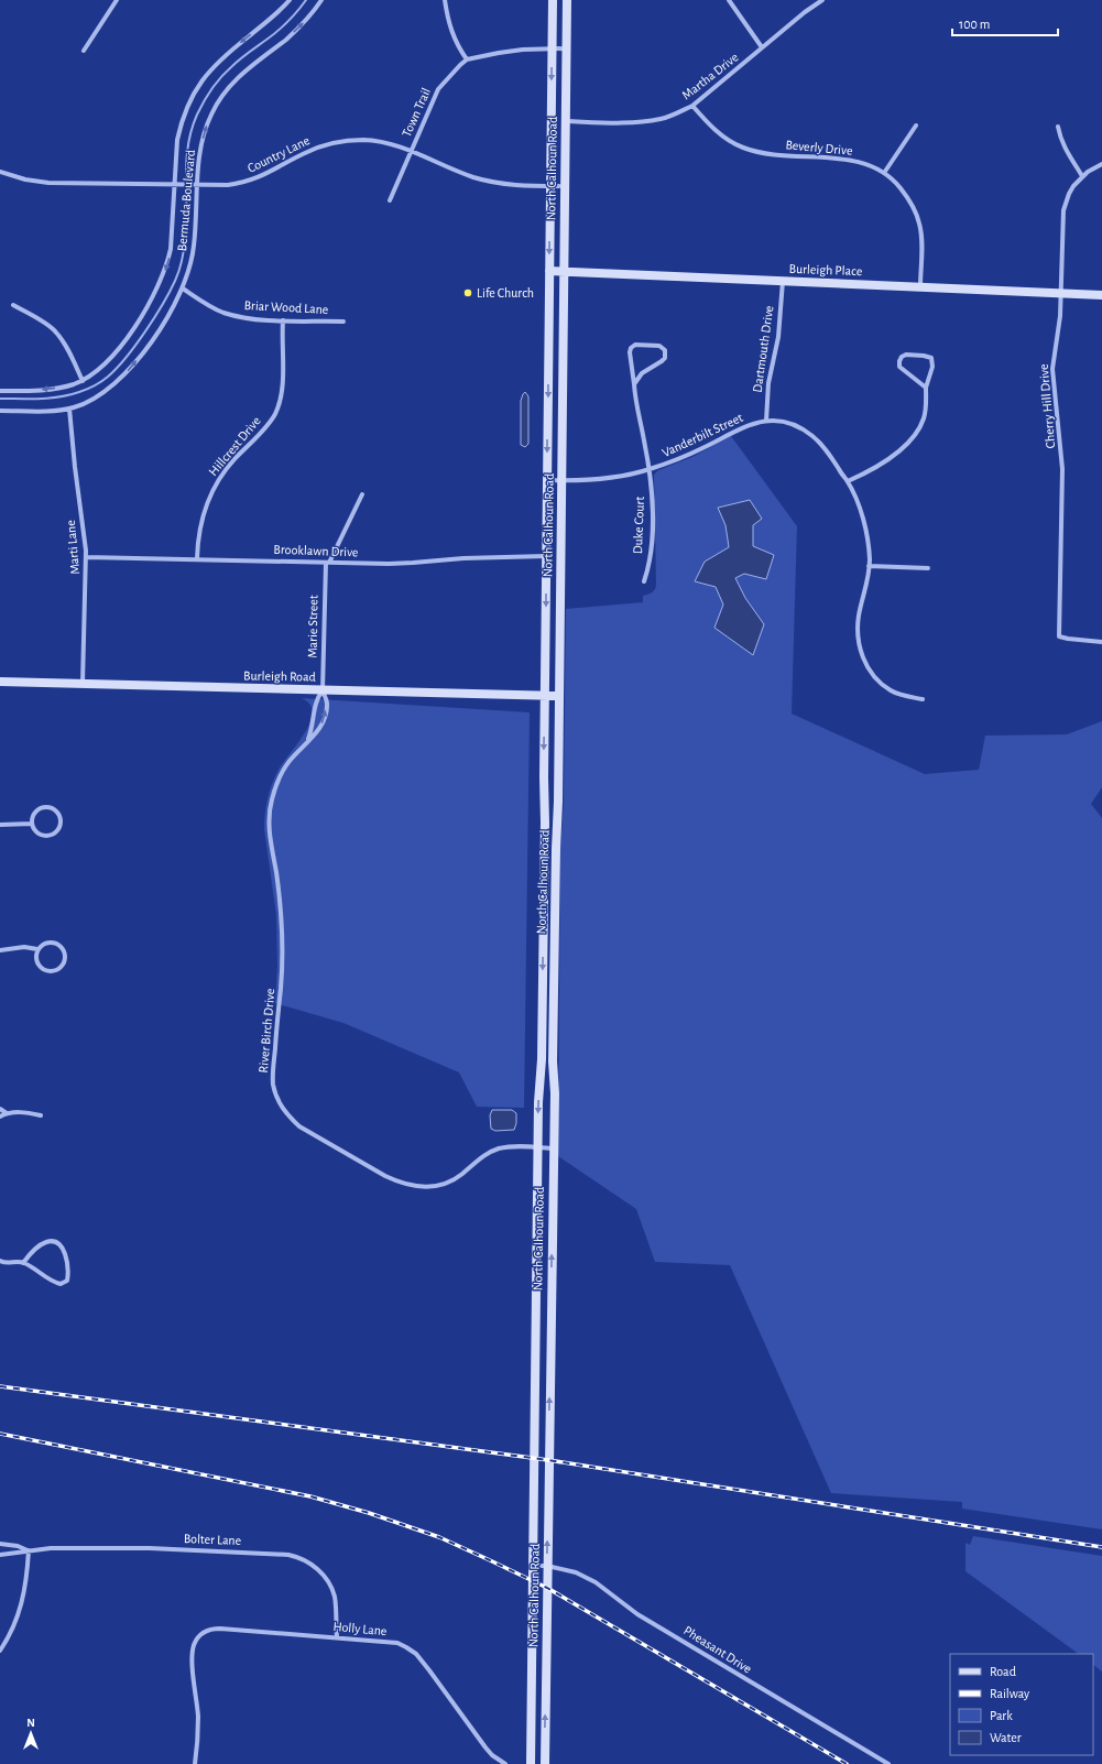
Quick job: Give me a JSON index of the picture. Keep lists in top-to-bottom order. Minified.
{"streets":{"main road":["North Calhoun Road","Burleigh Place","Burleigh Road"],"street":["Martha Drive","Town Trail","Beverly Drive","Country Lane","Bermuda Boulevard","Briar Wood Lane","Dartmouth Drive","Cherry Hill Drive","Vanderbilt Street","Hillcrest Drive","Duke Court","Marti Lane","Brooklawn Drive","Marie Street","River Birch Drive","Bolter Lane","Holly Lane","Pheasant Drive"]},"crossings":[["Martha Drive","Beverly Drive"],["Martha Drive","North Calhoun Road"],["Town Trail","Country Lane"],["Beverly Drive","Burleigh Place"],["Country Lane","North Calhoun Road"],["Country Lane","Bermuda Boulevard"],["North Calhoun Road","Burleigh Place"],["North Calhoun Road","Vanderbilt Street"],["North Calhoun Road","Brooklawn Drive"],["North Calhoun Road","Burleigh Road"],["North Calhoun Road","River Birch Drive"],["North Calhoun Road","Pheasant Drive"],["Bermuda Boulevard","Briar Wood Lane"],["Bermuda Boulevard","Marti Lane"],["Burleigh Place","Dartmouth Drive"],["Burleigh Place","Cherry Hill Drive"],["Briar Wood Lane","Hillcrest Drive"],["Dartmouth Drive","Vanderbilt Street"],["Vanderbilt Street","Duke Court"],["Hillcrest Drive","Brooklawn Drive"],["Marti Lane","Brooklawn Drive"],["Marti Lane","Burleigh Road"],["Brooklawn Drive","Marie Street"],["Marie Street","Burleigh Road"],["Marie Street","River Birch Drive"],["Burleigh Road","River Birch Drive"],["Bolter Lane","Holly Lane"]],"places":["Life Church"],"legend":["Road","Railway","Park","Water"],"scale_bar":"100 m","north":"top"}
